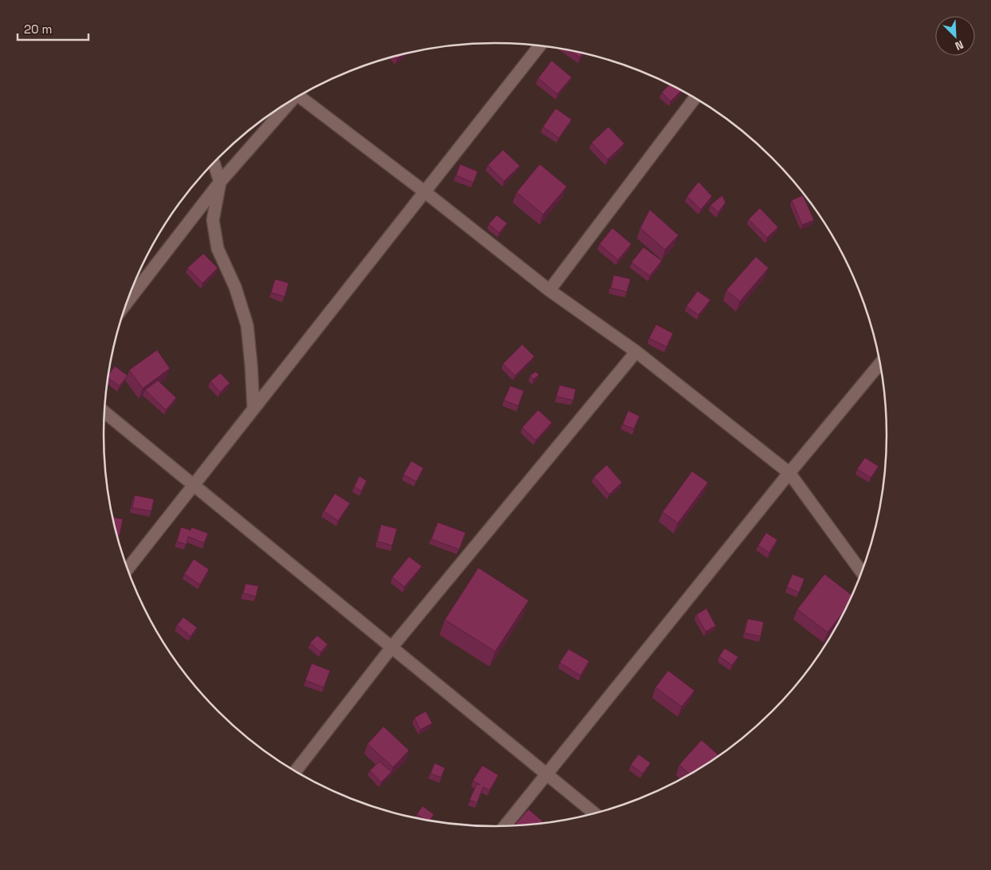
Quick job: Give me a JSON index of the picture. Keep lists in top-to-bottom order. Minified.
{"scale_bar":"20 m","north":"bottom right"}
